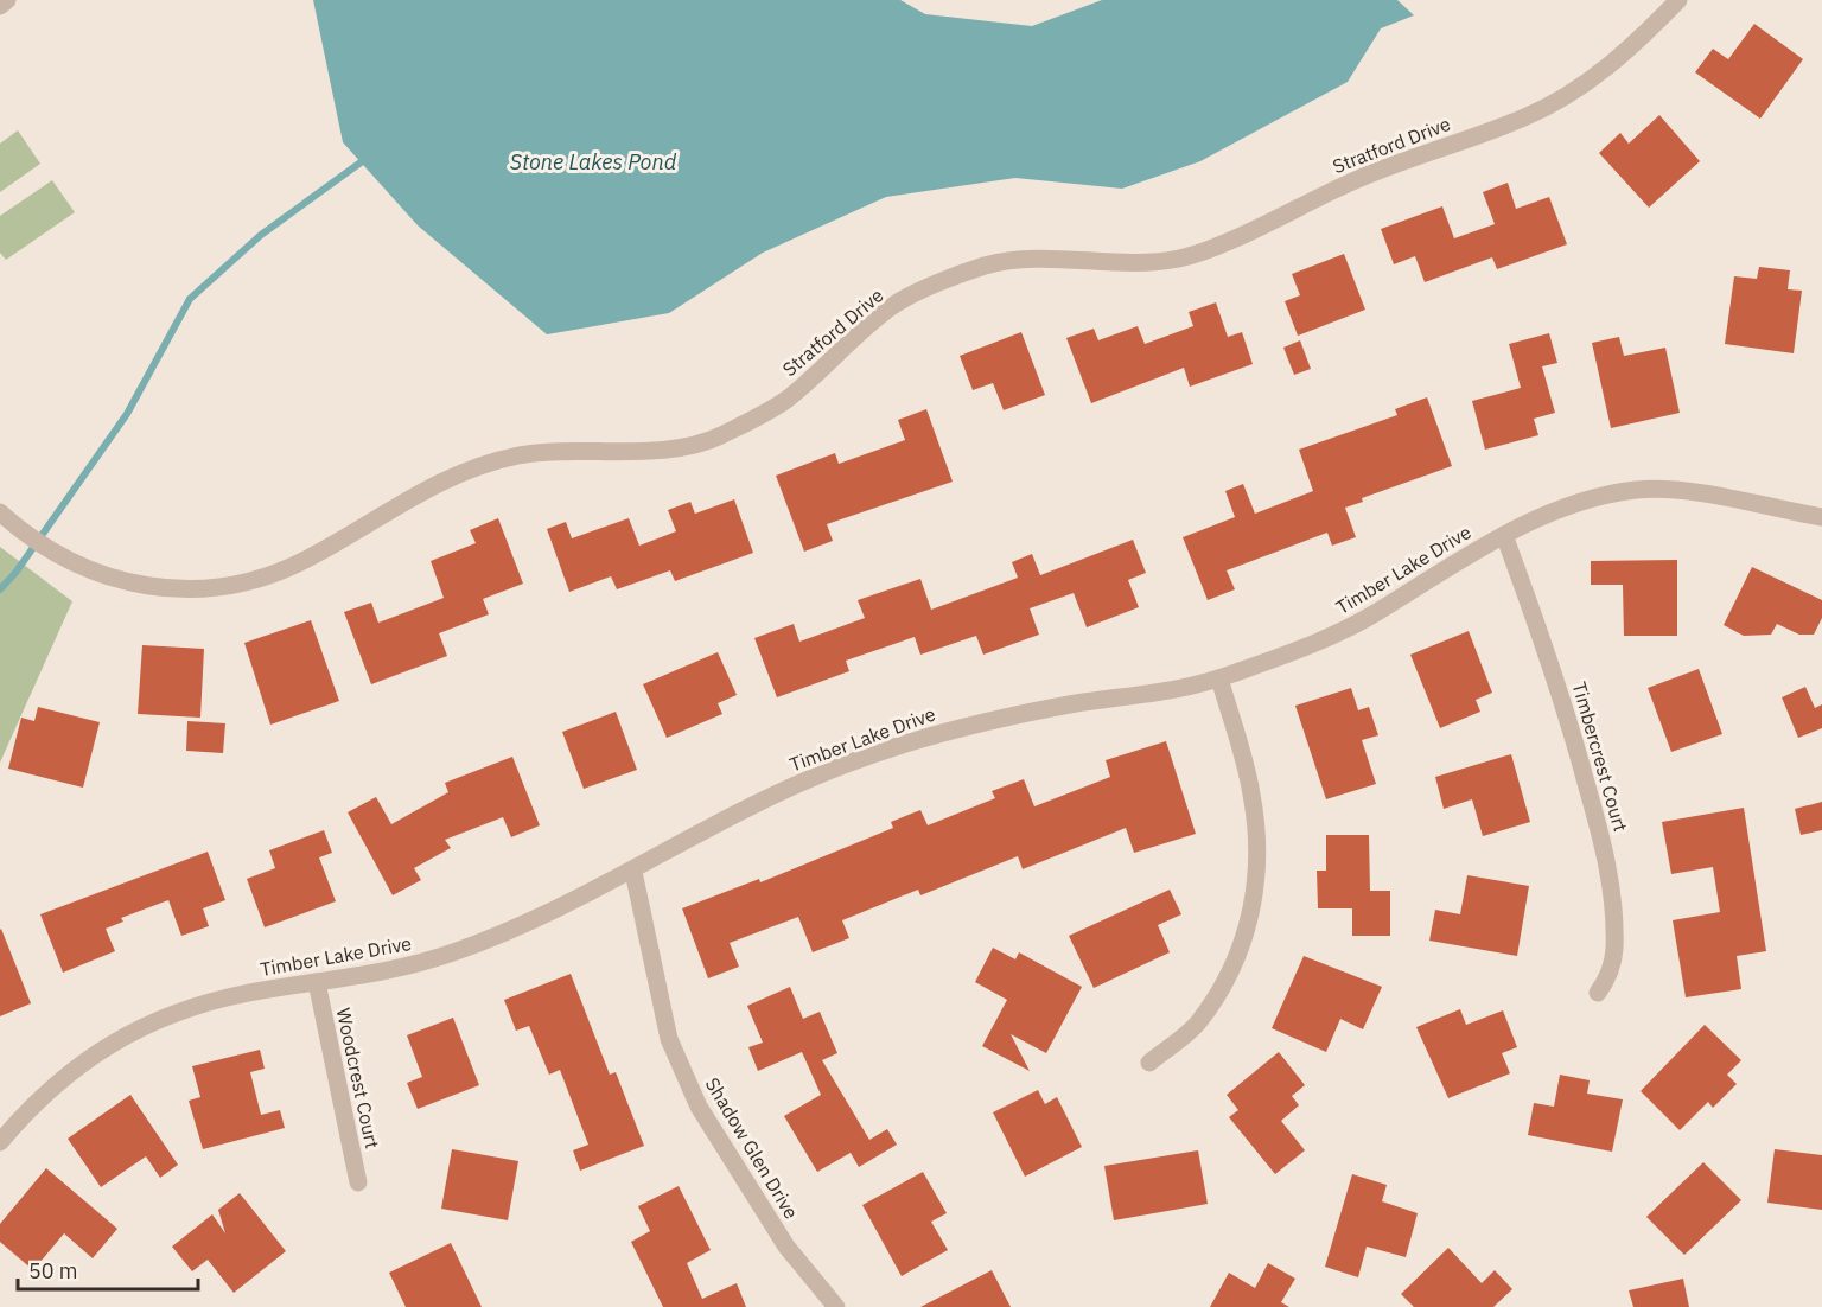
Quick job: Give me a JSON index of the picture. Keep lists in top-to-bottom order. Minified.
{"streets":{"street":["Stratford Drive","Timber Lake Drive","Timbercrest Court","Woodcrest Court","Shadow Glen Drive"]},"crossings":[["Timber Lake Drive","Timbercrest Court"],["Timber Lake Drive","Woodcrest Court"],["Timber Lake Drive","Shadow Glen Drive"]],"water":["Stone Lakes Pond"],"scale_bar":"50 m"}
